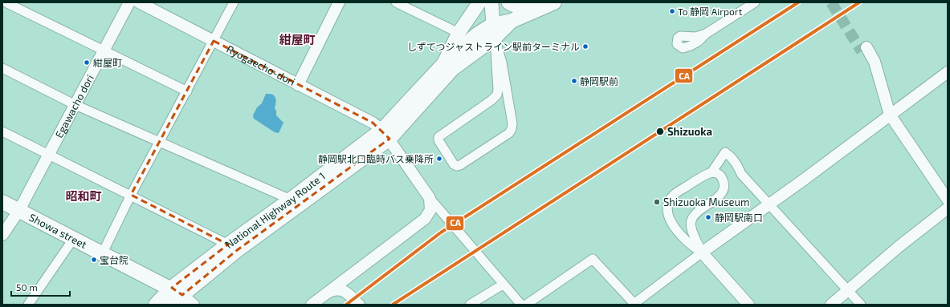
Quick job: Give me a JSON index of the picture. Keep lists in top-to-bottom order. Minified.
{"streets":{"highway":["National Highway Route 1","Showa street"],"street":["Ryogaecho-dori","Egawacho dori"]},"crossings":[["Ryogaecho-dori","National Highway Route 1"],["Egawacho dori","Showa street"],["National Highway Route 1","Showa street"]],"districts":["紺屋町","昭和町"],"places":["To 静岡 Airport","しずてつジャストライン駅前ターミナル","紺屋町","静岡駅前","Shizuoka","静岡駅北口臨時バス乗降所","Shizuoka Museum","静岡駅南口","宝台院"],"lines":["transit line CA"],"scale_bar":"50 m"}
